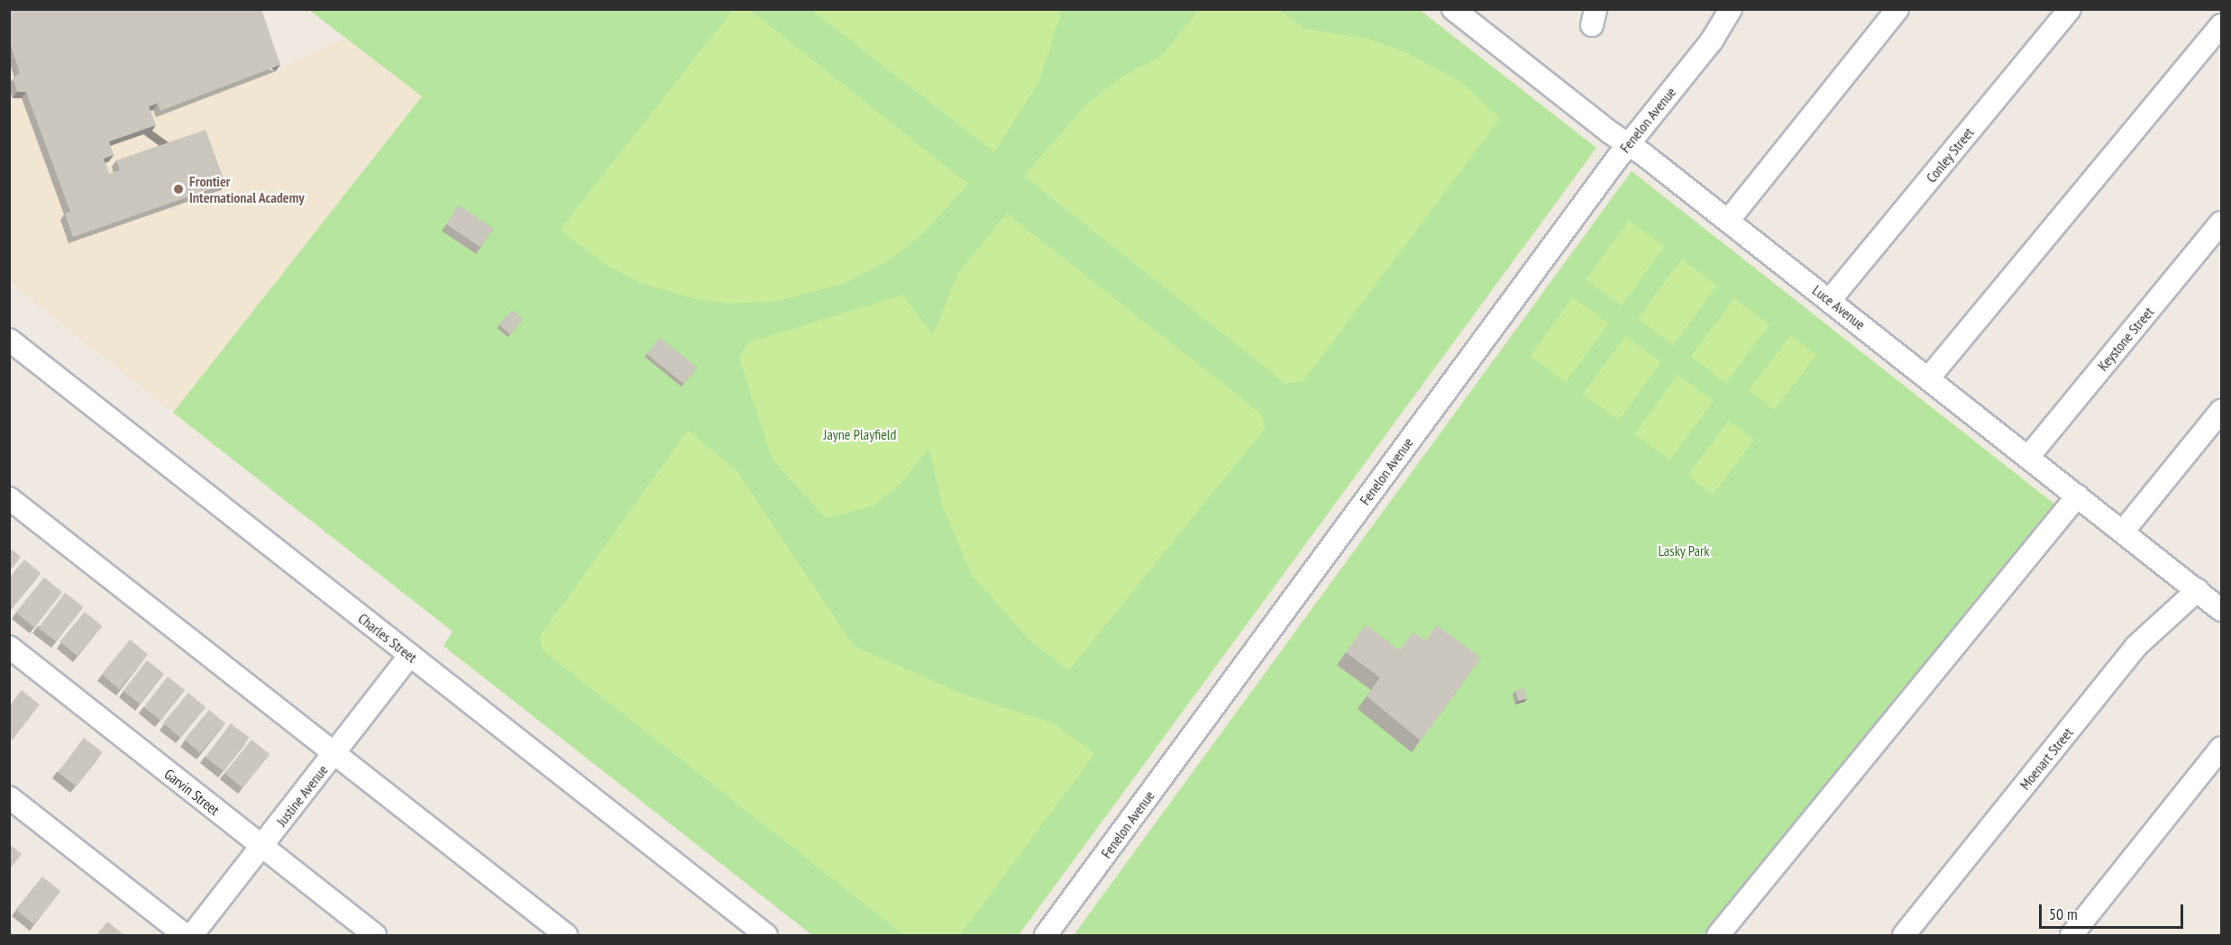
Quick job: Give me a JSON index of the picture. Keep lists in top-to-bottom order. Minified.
{"streets":{"street":["Fenelon Avenue","Conley Street","Luce Avenue","Keystone Street","Charles Street","Moenart Street","Garvin Street","Justine Avenue"]},"crossings":[["Fenelon Avenue","Luce Avenue"],["Conley Street","Luce Avenue"],["Luce Avenue","Keystone Street"],["Luce Avenue","Moenart Street"],["Charles Street","Justine Avenue"],["Garvin Street","Justine Avenue"]],"parks":["Jayne Playfield","Lasky Park"],"places":["Frontier International Academy"],"scale_bar":"50 m"}
